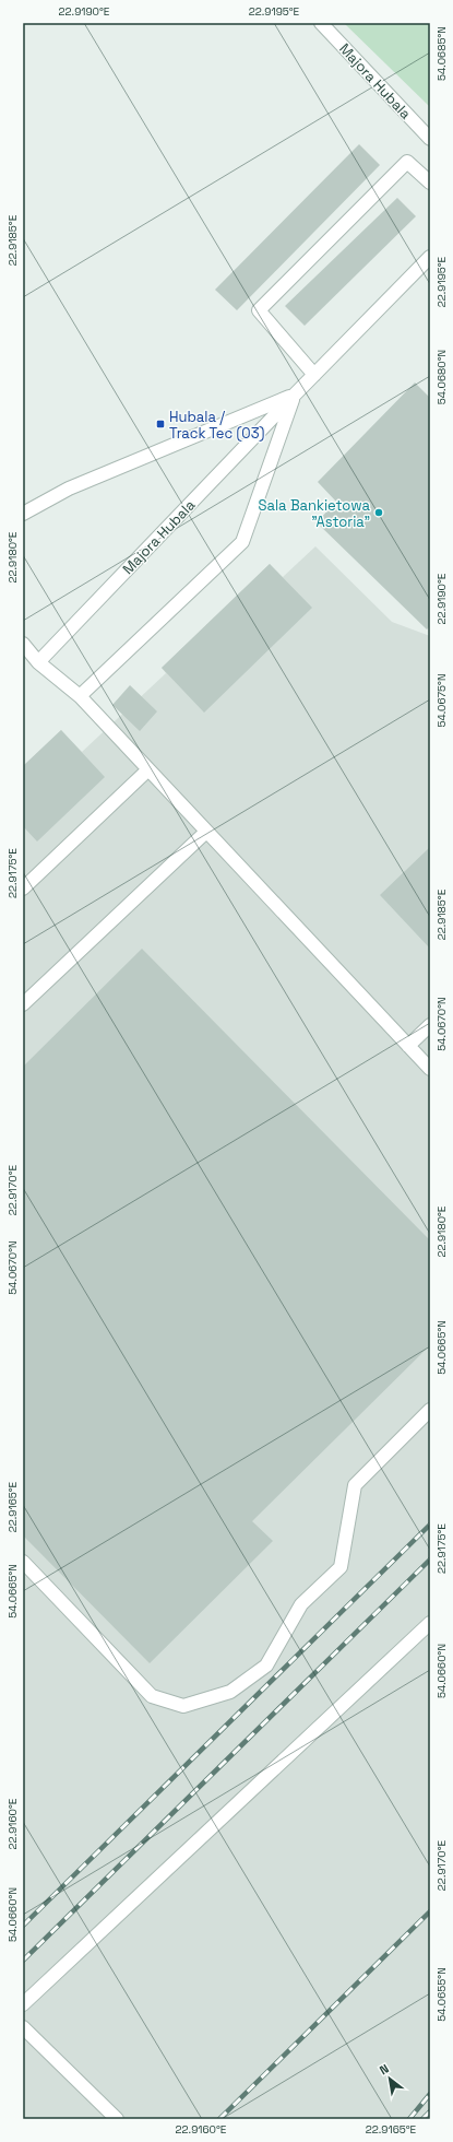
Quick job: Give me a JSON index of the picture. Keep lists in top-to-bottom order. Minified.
{"streets":{"street":["Majora Hubala"]},"places":{"transit":["Hubala / Track Tec (03)"],"other":["Sala Bankietowa \"Astoria\""]},"north":"top left","coordinates":["22.9190°E","22.9195°E","54.0685°N","22.9185°E","54.0680°N","22.9180°E","54.0675°N","22.9175°E","54.0670°N","22.9170°E","54.0665°N","22.9165°E","54.0660°N","22.9160°E","54.0655°N"]}
